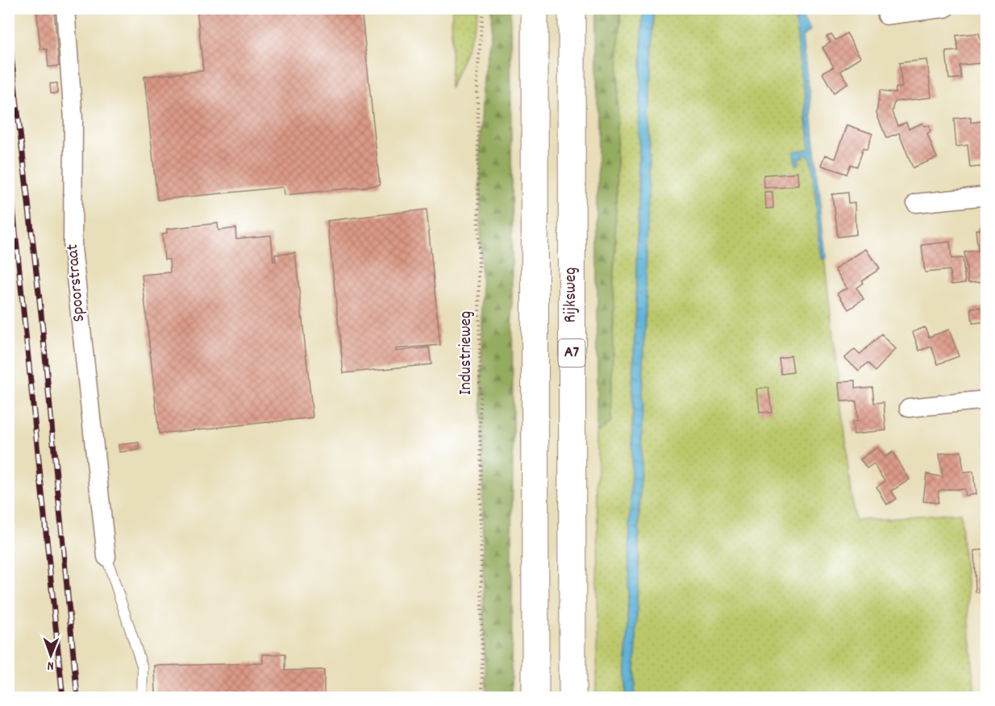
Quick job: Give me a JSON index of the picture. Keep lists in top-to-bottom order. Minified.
{"streets":{"highway":["Rijksweg","A7"],"street":["Spoorstraat"],"path":["Industrieweg"]},"north":"bottom"}
